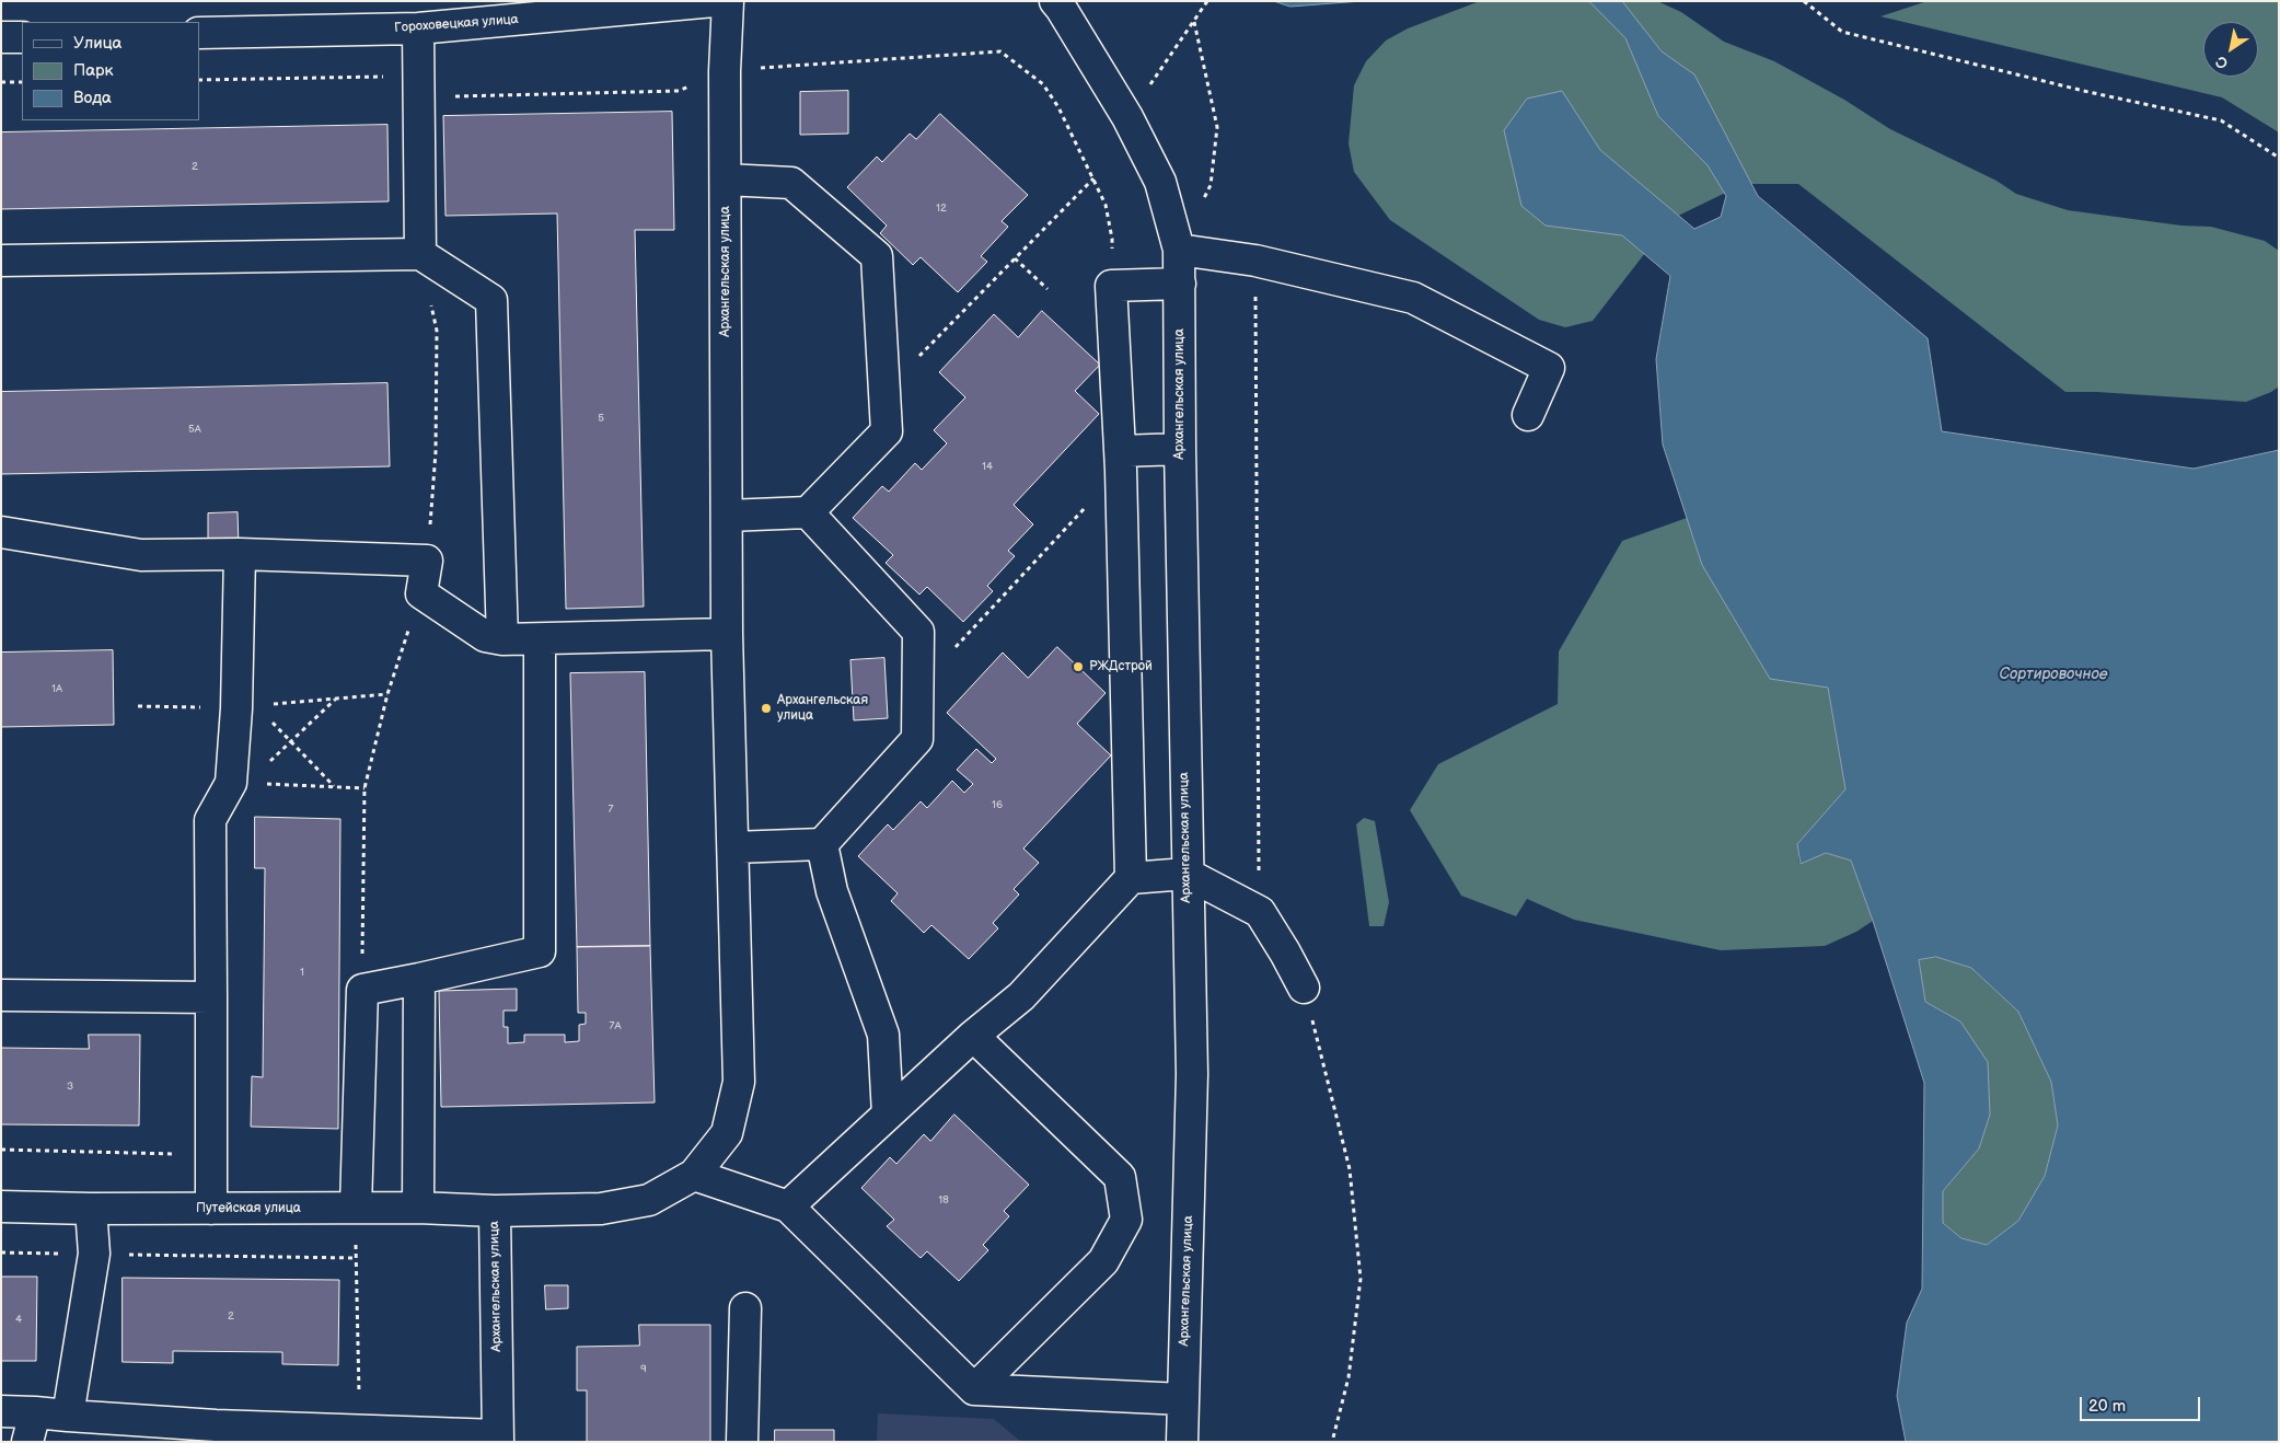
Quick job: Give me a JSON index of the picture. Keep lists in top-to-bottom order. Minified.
{"streets":{"street":["Гороховецкая улица","Архангельская улица","Путейская улица"]},"crossings":[["Архангельская улица","Путейская улица"]],"water":["Сортировочное"],"places":["РЖДстрой","Архангельская улица"],"house_numbers":["2","12","5","5А","14","1А","16","7","1","7А","3","18","2","4","9"],"legend":["Улица","Парк","Вода"],"scale_bar":"20 m","north":"bottom left"}
